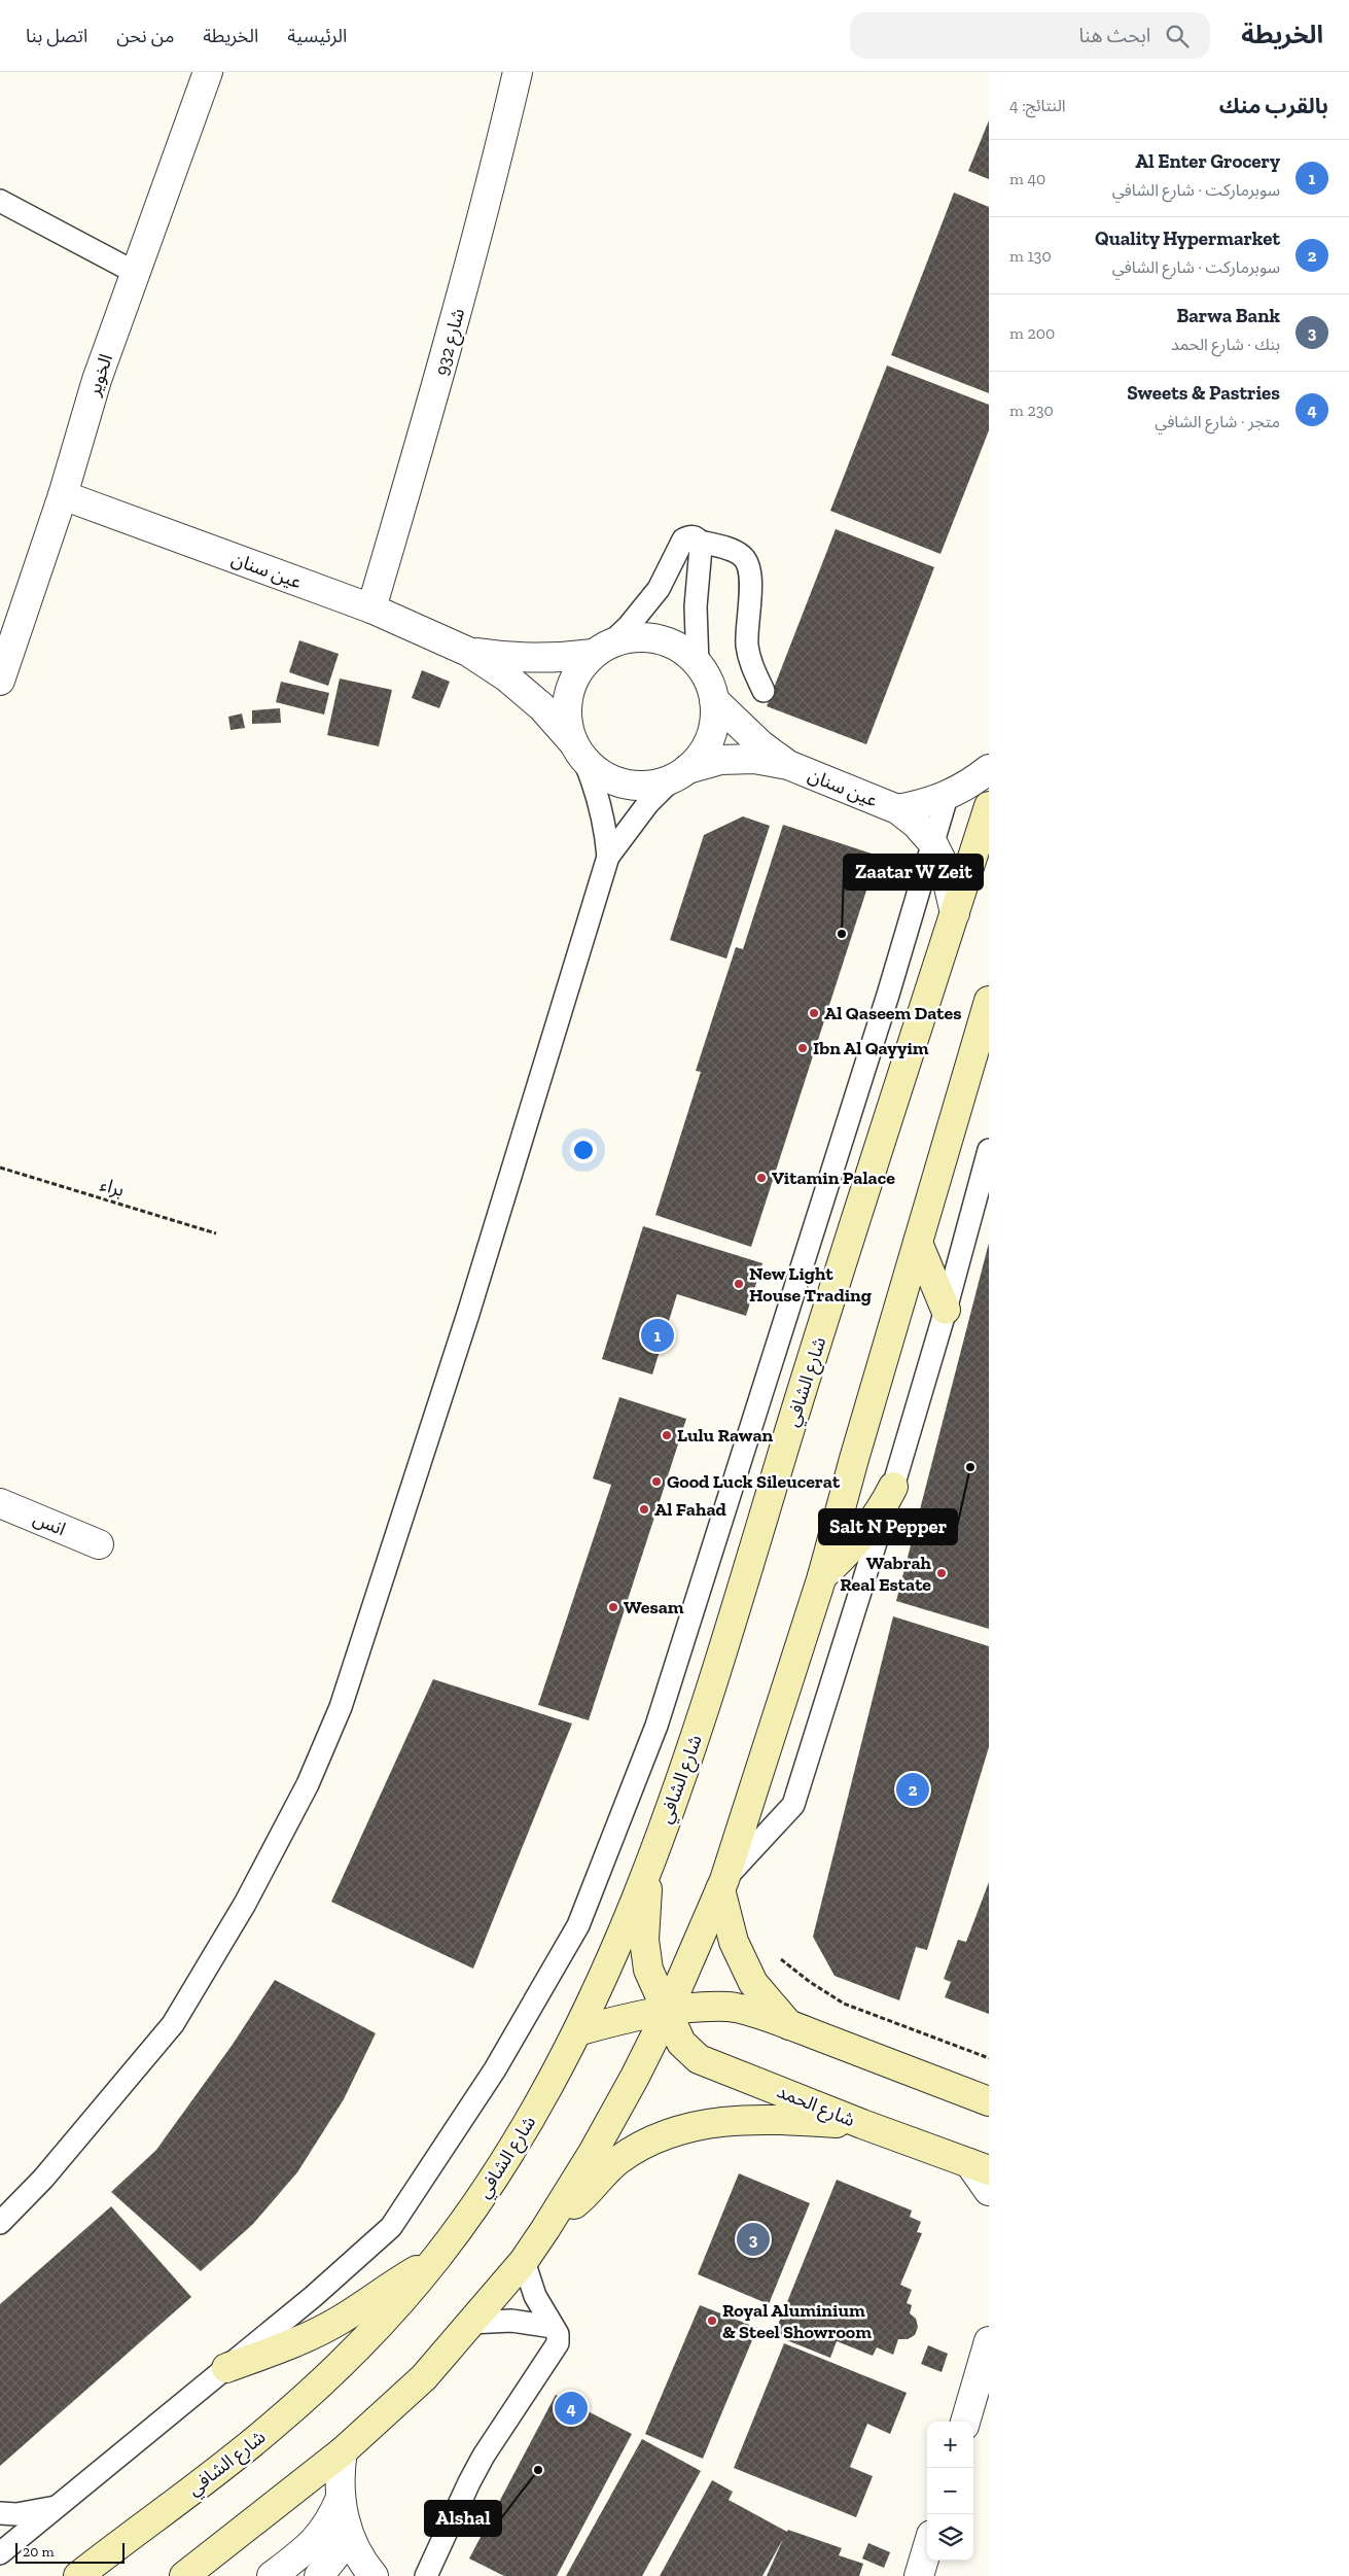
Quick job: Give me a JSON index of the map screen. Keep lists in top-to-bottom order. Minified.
{"streets":{"main road":["شارع الشافي","شارع الحمد"],"street":["شارع 932","الخوير","عين سنان","انس"],"path":["براء"]},"crossings":[["شارع 932","عين سنان"],["الخوير","عين سنان"],["عين سنان","شارع الشافي"],["شارع الشافي","شارع الحمد"]],"places":["Zaatar W Zeit","Al Qaseem Dates","Ibn Al Qayyim","Vitamin Palace","New Light House Trading","Lulu Rawan","Salt N Pepper","Good Luck Sileucerat","Al Fahad","Wabrah Real Estate","Wesam","Royal Aluminium & Steel Showroom","Alshal"],"scale_bar":"20 m","page":{"header":"الخريطة","search":"ابحث هنا","nav":["الرئيسية","الخريطة","من نحن","اتصل بنا"],"heading":["بالقرب منك","النتائج: 4"],"list":[{"mark":"1","name":"Al Enter Grocery","note":"سوبرماركت · شارع الشافي","value":"40 m"},{"mark":"2","name":"Quality Hypermarket","note":"سوبرماركت · شارع الشافي","value":"130 m"},{"mark":"3","name":"Barwa Bank","note":"بنك · شارع الحمد","value":"200 m"},{"mark":"4","name":"Sweets & Pastries","note":"متجر · شارع الشافي","value":"230 m"}],"pins":["1","2","3","4"],"map_buttons":["+","−"],"scale":"20 m"}}
